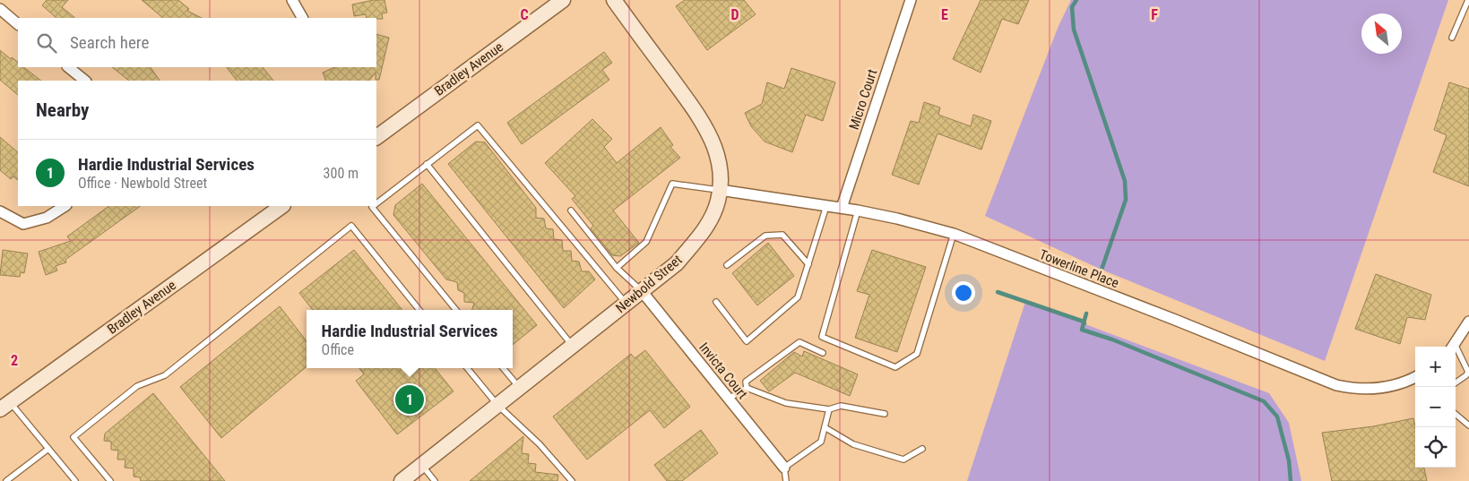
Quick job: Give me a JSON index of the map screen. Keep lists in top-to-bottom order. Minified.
{"streets":{"street":["Bradley Avenue","Micro Court","Towerline Place","Newbold Street","Invicta Court"]},"crossings":[["Micro Court","Towerline Place"],["Towerline Place","Newbold Street"],["Newbold Street","Invicta Court"]],"north":"top left","page":{"search":"Search here","heading":"Nearby","list":[{"mark":"1","name":"Hardie Industrial Services","note":"Office · Newbold Street","value":"300 m"}],"popup":["Hardie Industrial Services","Office"],"map_buttons":["+","−"],"pins":"1"},"grid":{"columns":["C","D","E","F"],"rows":["2"]}}
